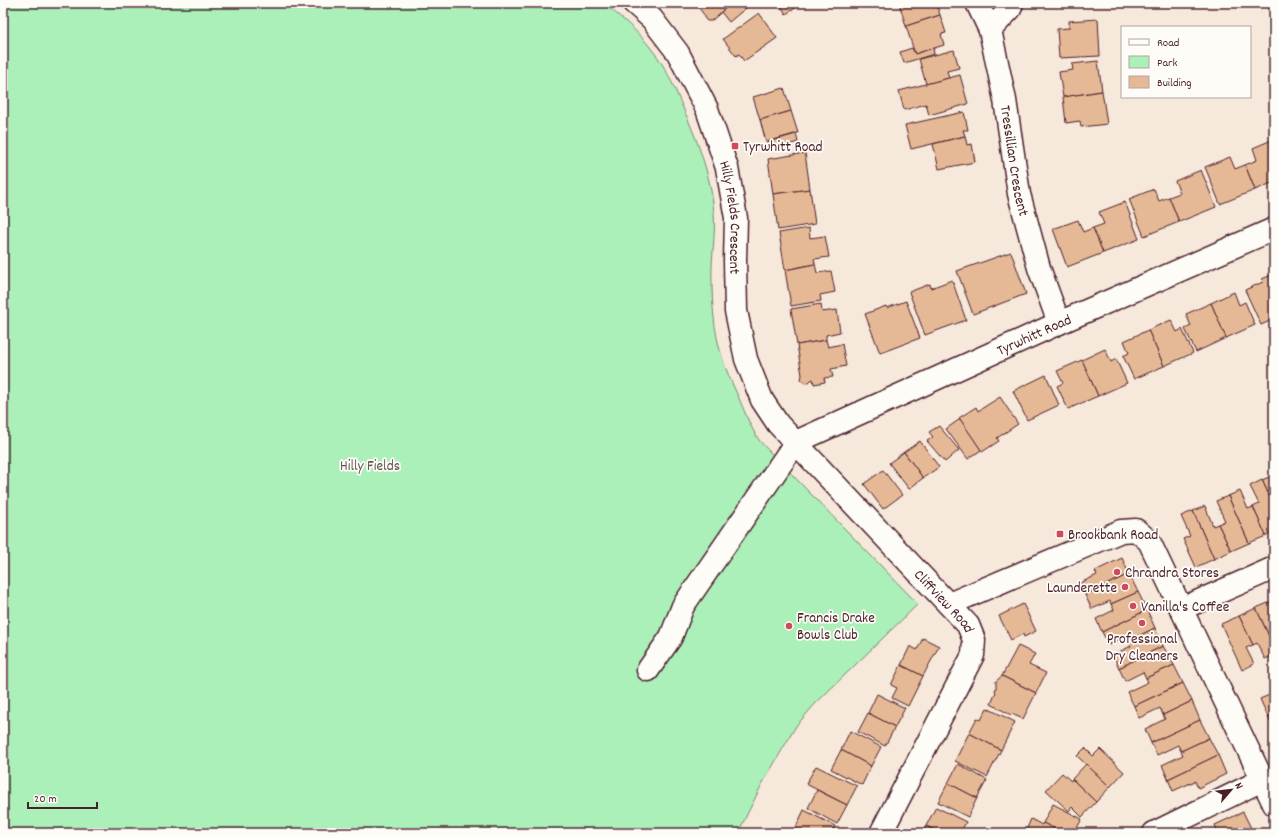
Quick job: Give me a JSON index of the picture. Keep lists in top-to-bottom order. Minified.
{"streets":{"street":["Tressillian Crescent","Hilly Fields Crescent","Tyrwhitt Road","Cliffview Road"]},"crossings":[["Tressillian Crescent","Tyrwhitt Road"],["Hilly Fields Crescent","Tyrwhitt Road"],["Hilly Fields Crescent","Cliffview Road"],["Tyrwhitt Road","Cliffview Road"]],"parks":["Hilly Fields"],"places":{"transit":["Tyrwhitt Road","Brookbank Road"],"other":["Chrandra Stores","Launderette","Vanilla's Coffee","Professional Dry Cleaners","Francis Drake Bowls Club"]},"legend":["Road","Park","Building"],"scale_bar":"20 m","north":"top right"}
